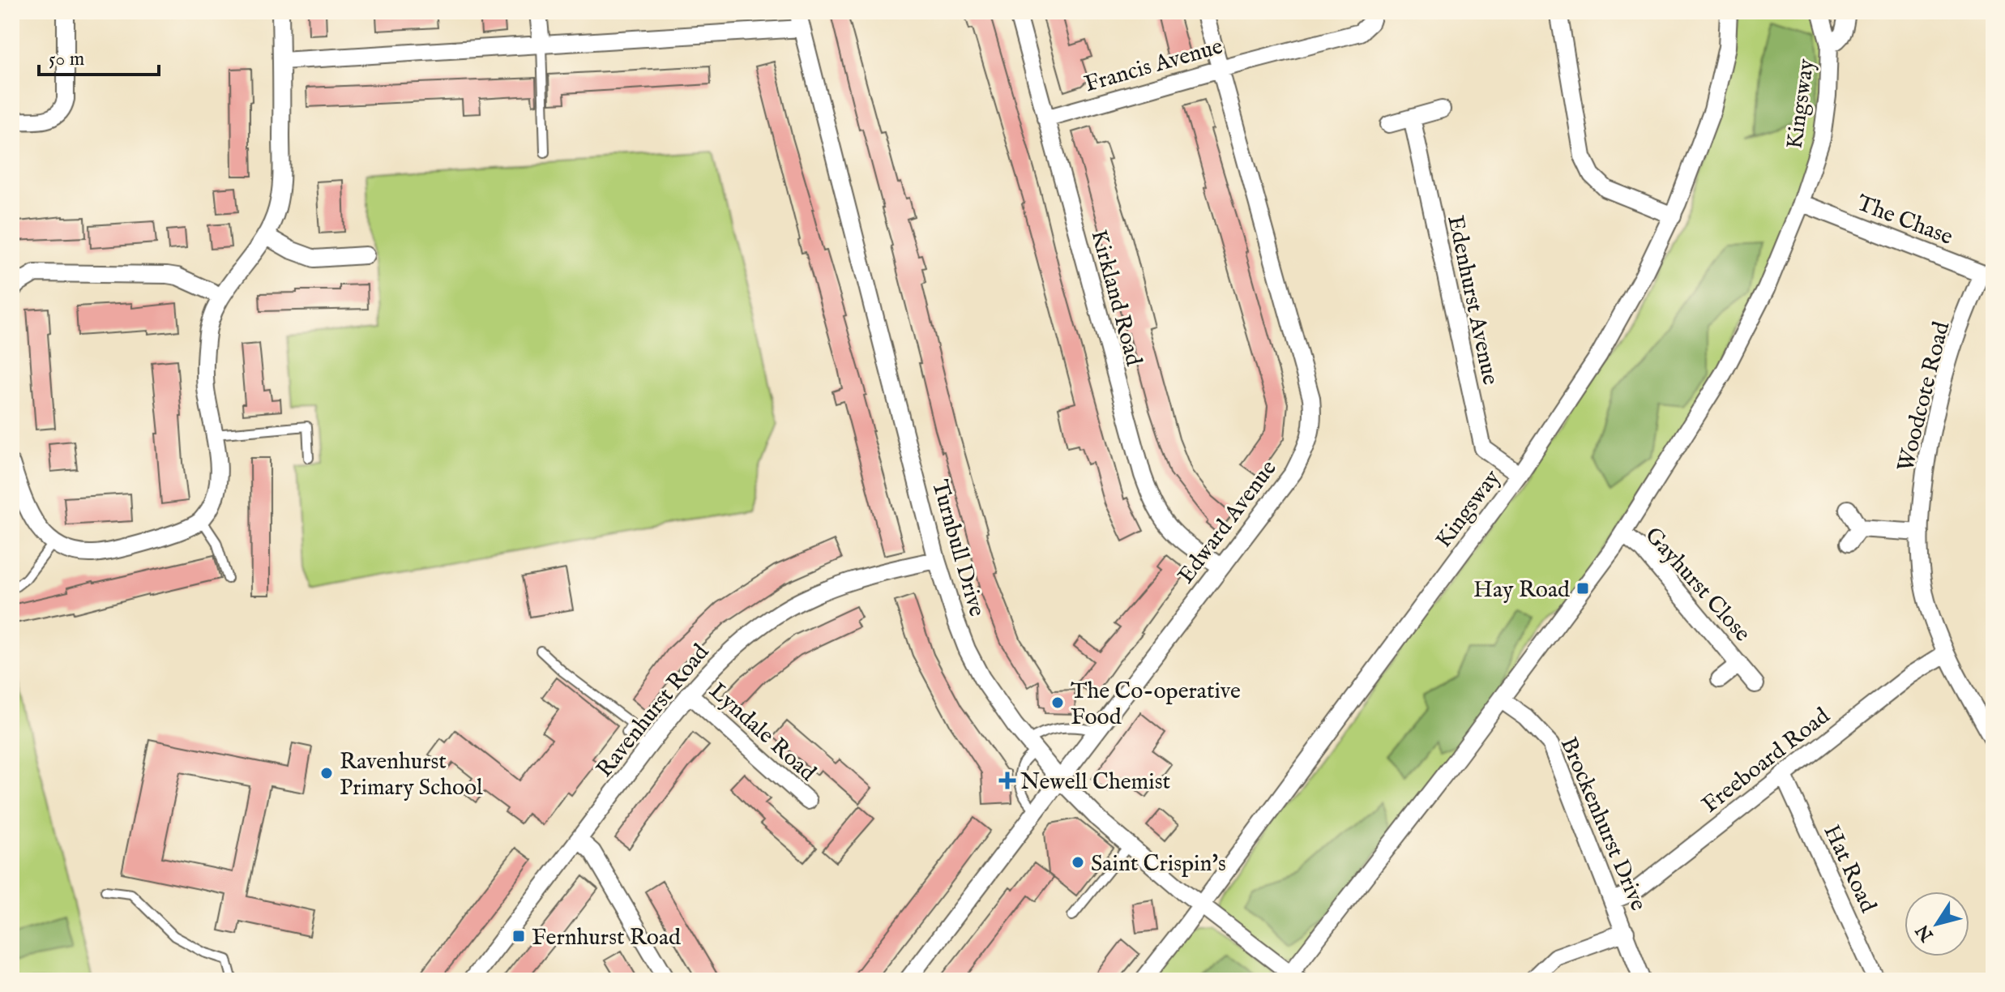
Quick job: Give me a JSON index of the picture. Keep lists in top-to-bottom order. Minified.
{"streets":{"street":["Francis Avenue","Kingsway","The Chase","Kirkland Road","Edenhurst Avenue","Woodcote Road","Edward Avenue","Turnbull Drive","Gayhurst Close","Ravenhurst Road","Lyndale Road","Freeboard Road","Brockenhurst Drive","Hat Road"]},"crossings":[["Francis Avenue","Kirkland Road"],["Francis Avenue","Edward Avenue"],["Kingsway","The Chase"],["Kingsway","Edenhurst Avenue"],["Kingsway","Turnbull Drive"],["Kingsway","Gayhurst Close"],["Kingsway","Brockenhurst Drive"],["The Chase","Woodcote Road"],["Kirkland Road","Edward Avenue"],["Woodcote Road","Freeboard Road"],["Edward Avenue","Turnbull Drive"],["Turnbull Drive","Ravenhurst Road"],["Ravenhurst Road","Lyndale Road"],["Freeboard Road","Brockenhurst Drive"],["Freeboard Road","Hat Road"]],"places":{"transit":["Hay Road","Fernhurst Road"],"other":["The Co-operative Food","Ravenhurst Primary School","Saint Crispin's"],"health":["Newell Chemist"]},"scale_bar":"50 m","north":"bottom left"}
